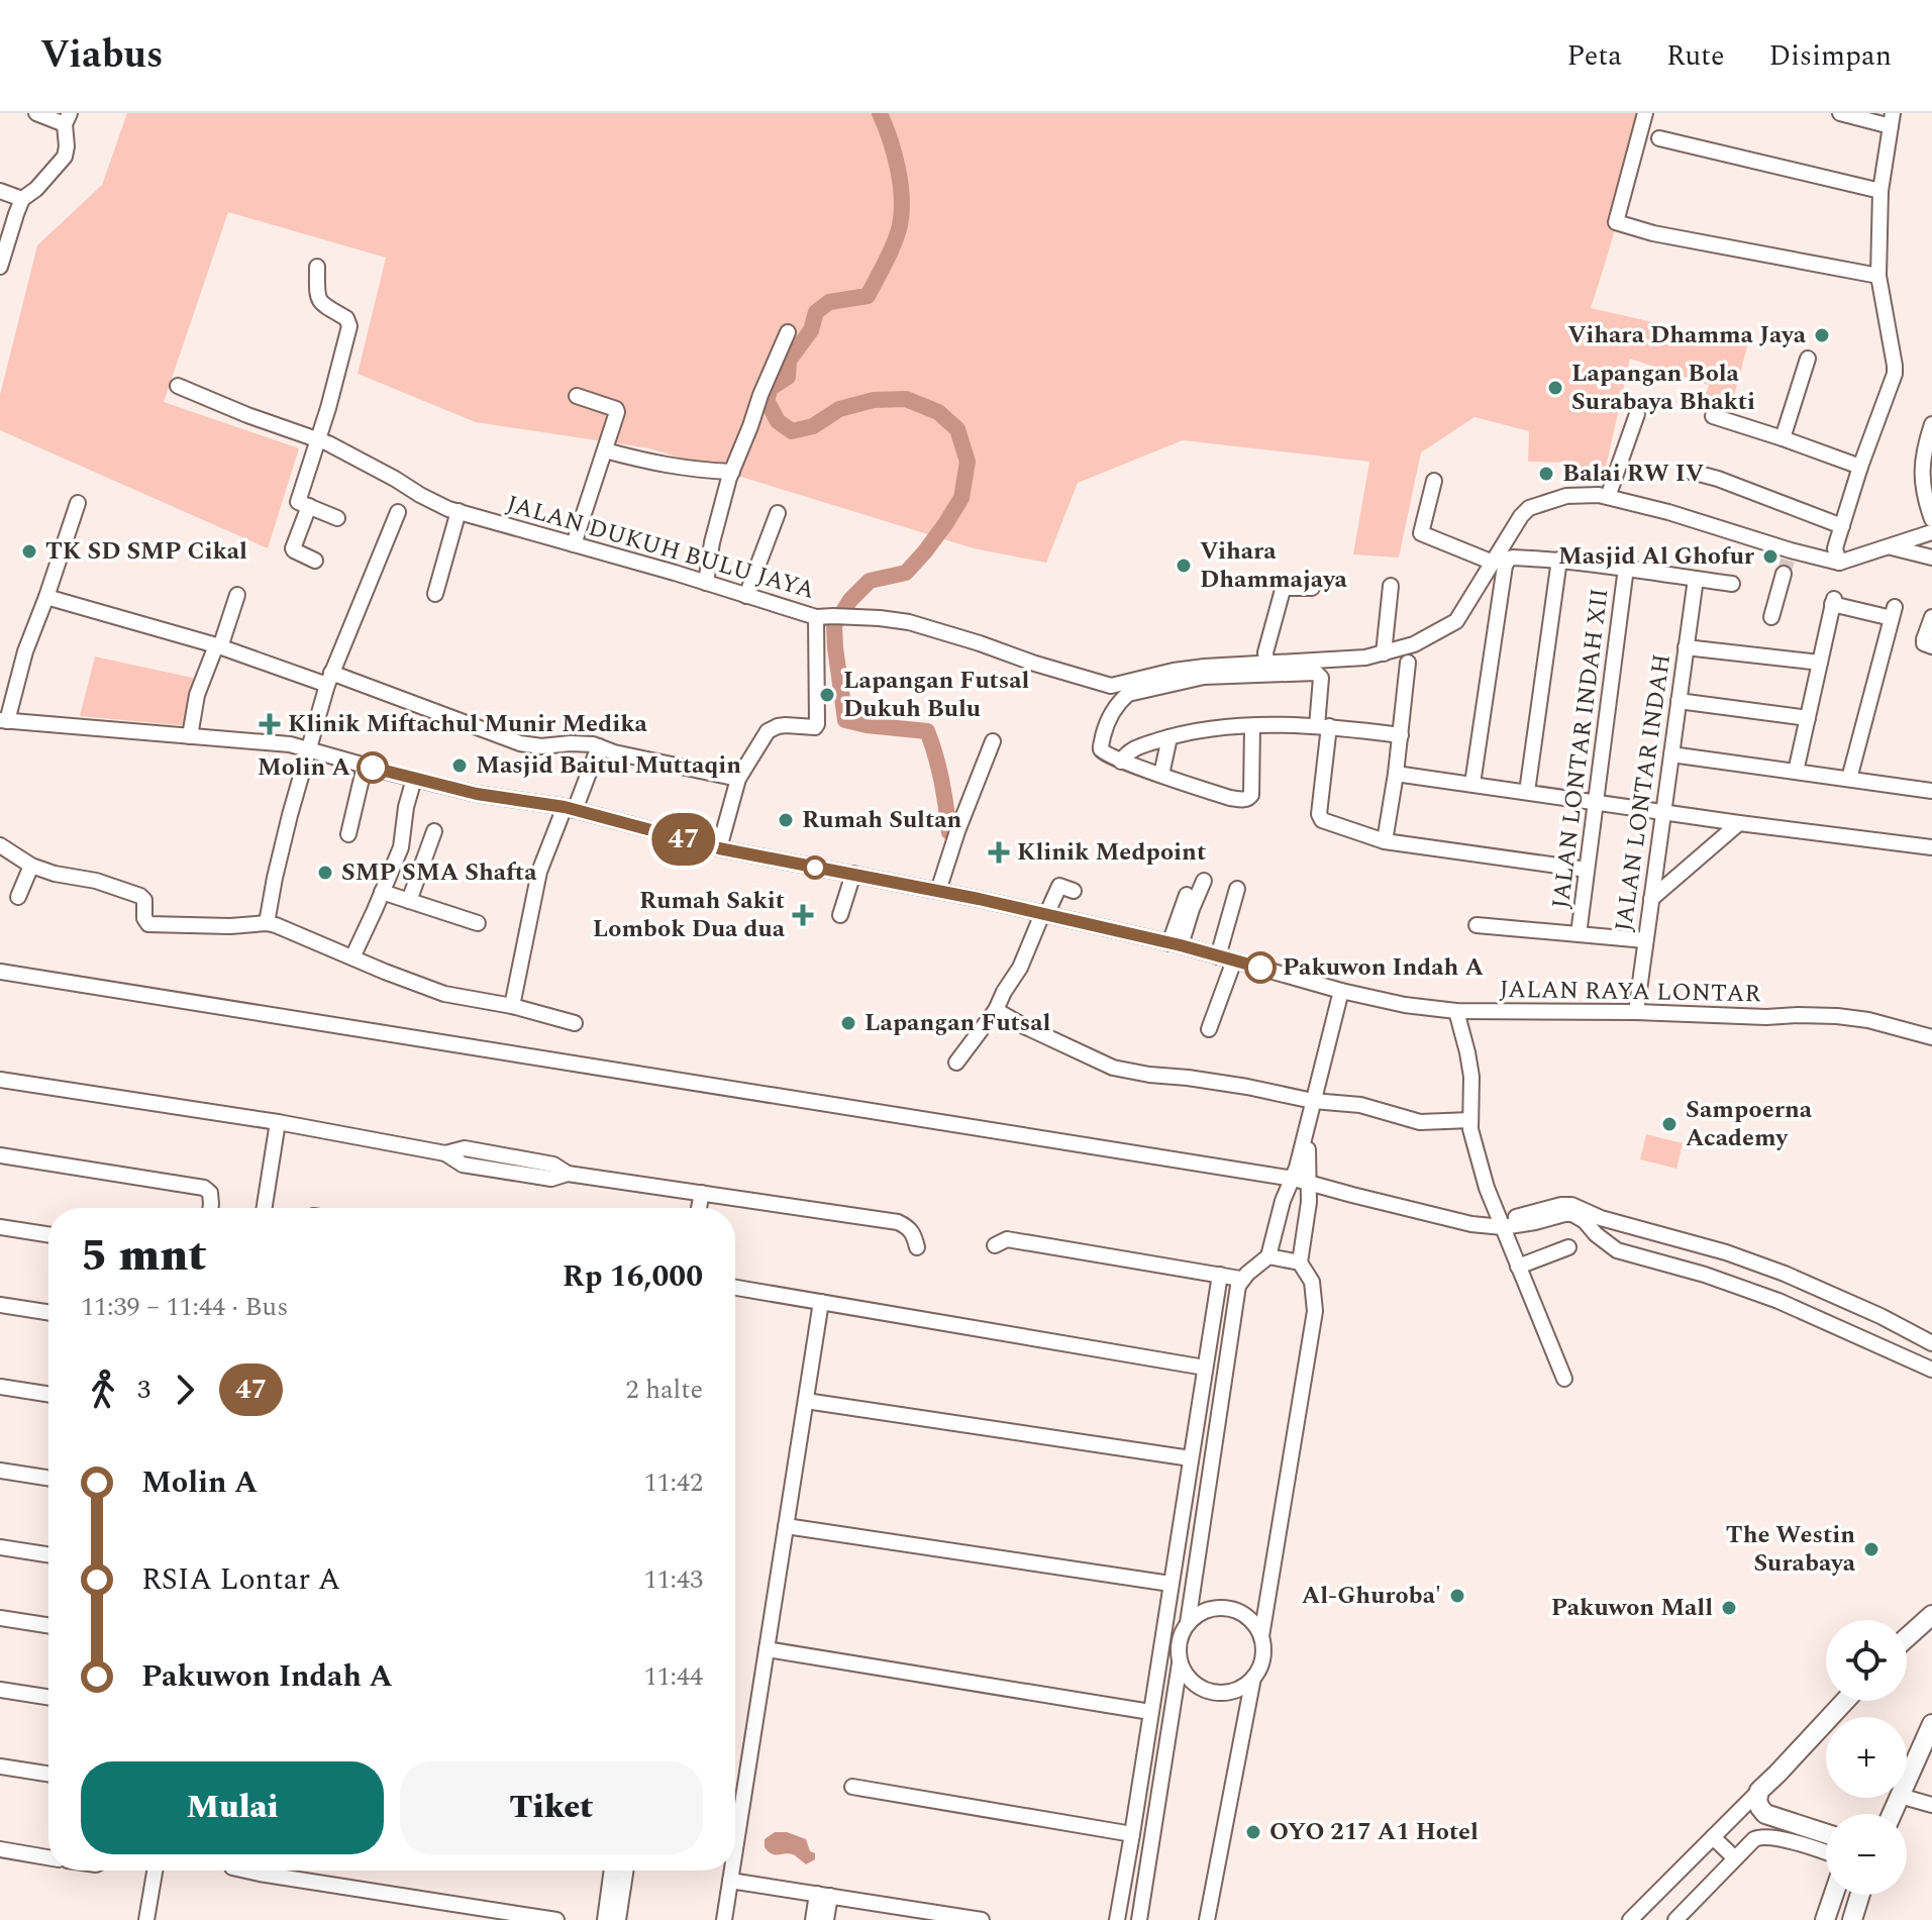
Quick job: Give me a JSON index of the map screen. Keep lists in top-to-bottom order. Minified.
{"streets":{"street":["JALAN DUKUH BULU JAYA","JALAN LONTAR INDAH XII","JALAN LONTAR INDAH","JALAN RAYA LONTAR"]},"crossings":[["JALAN LONTAR INDAH","JALAN RAYA LONTAR"]],"places":{"other":["Vihara Dhamma Jaya","Lapangan Bola Surabaya Bhakti","Balai RW IV","TK SD SMP Cikal","Masjid Al Ghofur","Vihara Dhammajaya","Lapangan Futsal Dukuh Bulu","Masjid Baitul Muttaqin","Molin A","Rumah Sultan","SMP SMA Shafta","Pakuwon Indah A","Lapangan Futsal","Sampoerna Academy","The Westin Surabaya","Al-Ghuroba'","Pakuwon Mall","OYO 217 A1 Hotel"],"health":["Klinik Miftachul Munir Medika","Klinik Medpoint","Rumah Sakit Lombok Dua dua"]},"lines":["bus line 47"],"page":{"header":"Viabus","nav":["Peta","Rute","Disimpan"],"on_map":"47","heading":["5 mnt","11:39 – 11:44 · Bus","Rp 16,000"],"legs":["3","47","2 halte"],"list":[{"name":"Molin A","value":"11:42"},{"name":"RSIA Lontar A","value":"11:43"},{"name":"Pakuwon Indah A","value":"11:44"}],"map_buttons":["+","−"],"buttons":["Mulai","Tiket"]}}
